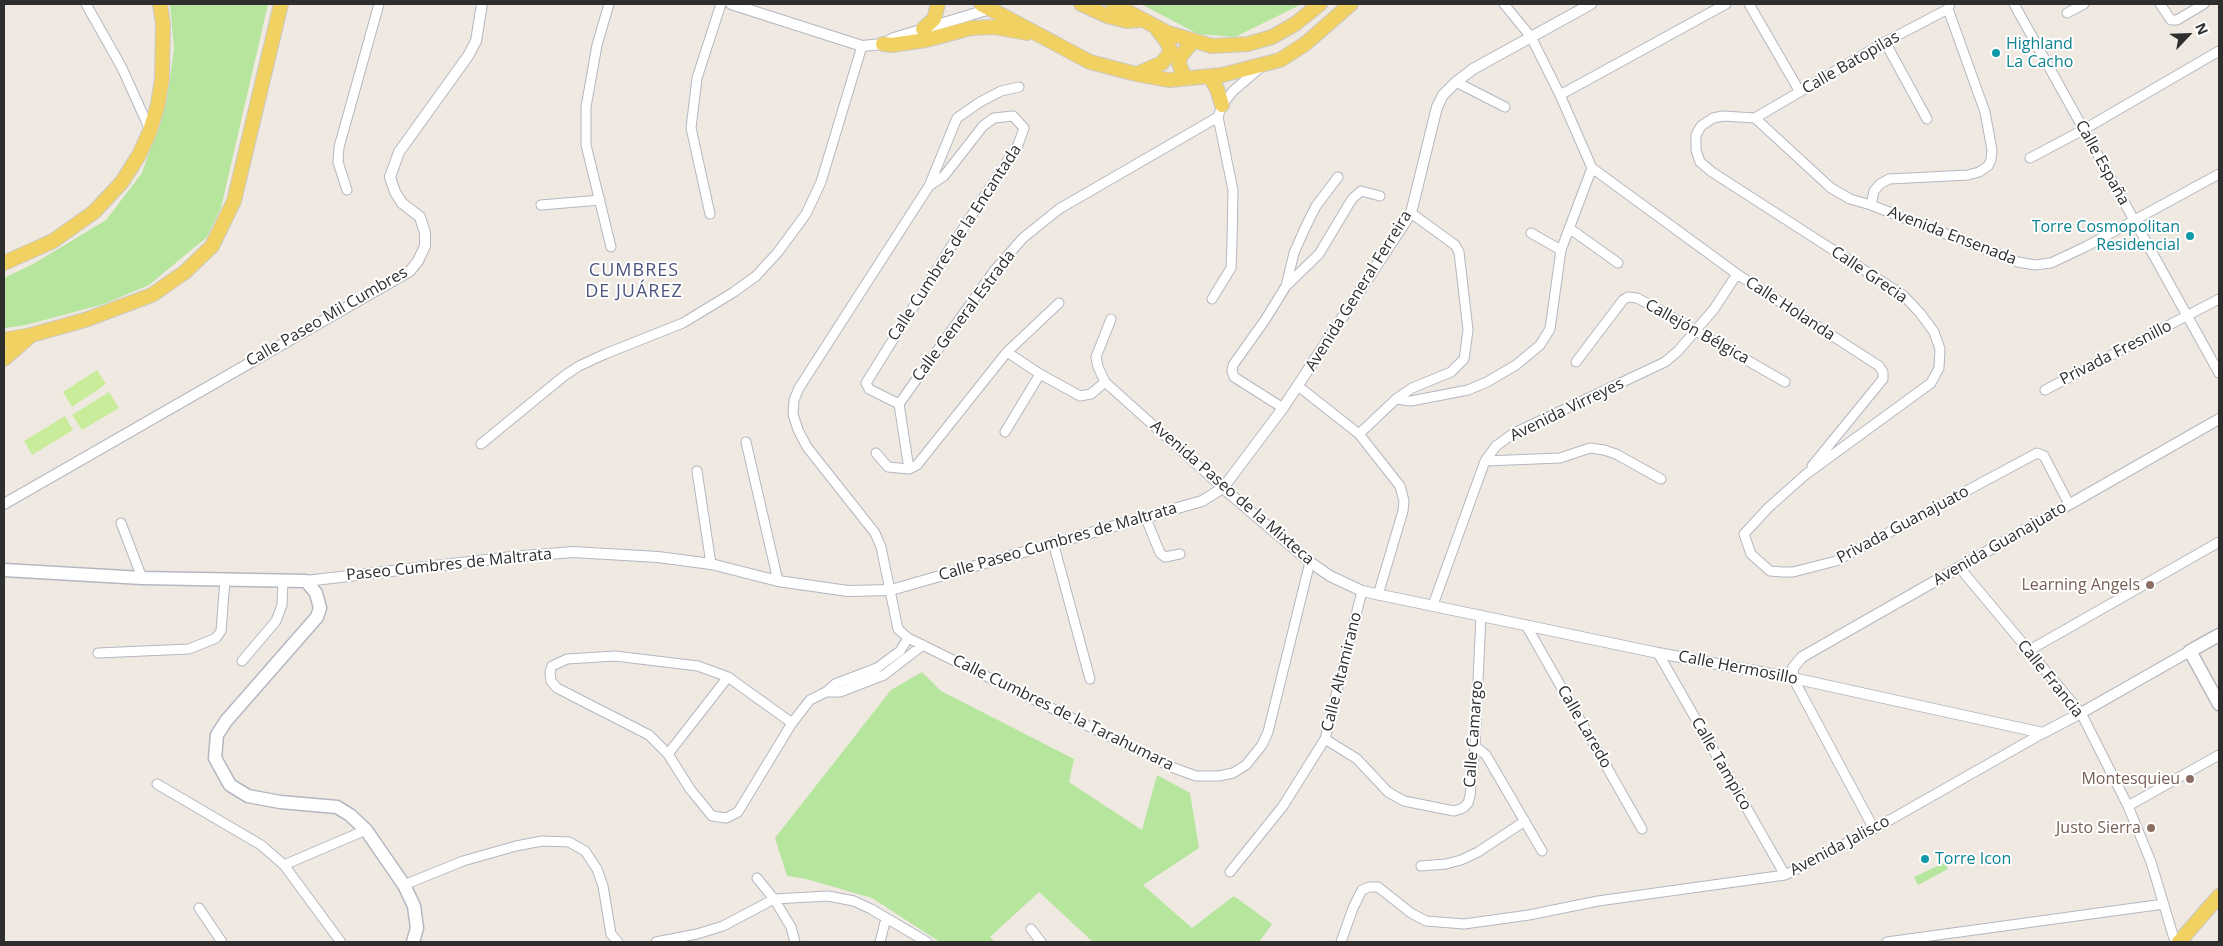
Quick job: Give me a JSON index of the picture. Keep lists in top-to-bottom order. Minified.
{"streets":{"main road":["Paseo Cumbres de Maltrata","Avenida Jalisco"],"street":["Calle Batopilas","Calle España","Avenida Ensenada","Calle Cumbres de la Encantada","Calle Grecia","Avenida General Ferreira","Calle Holanda","Calle General Estrada","Calle Paseo Mil Cumbres","Callejón Bélgica","Privada Fresnillo","Avenida Virreyes","Avenida Paseo de la Mixteca","Privada Guanajuato","Calle Paseo Cumbres de Maltrata","Avenida Guanajuato","Calle Hermosillo","Calle Altamirano","Calle Francia","Calle Cumbres de la Tarahumara","Calle Laredo","Calle Camargo","Calle Tampico"]},"crossings":[["Calle Batopilas","Avenida Ensenada"],["Calle Batopilas","Calle Grecia"],["Calle España","Avenida Ensenada"],["Calle España","Privada Fresnillo"],["Avenida Ensenada","Calle Grecia"],["Calle Cumbres de la Encantada","Calle General Estrada"],["Calle Cumbres de la Encantada","Calle Paseo Cumbres de Maltrata"],["Calle Cumbres de la Encantada","Paseo Cumbres de Maltrata"],["Calle Grecia","Calle Holanda"],["Calle Grecia","Privada Guanajuato"],["Avenida General Ferreira","Avenida Paseo de la Mixteca"],["Avenida General Ferreira","Calle Paseo Cumbres de Maltrata"],["Avenida General Ferreira","Calle Altamirano"],["Calle Holanda","Avenida Virreyes"],["Calle Holanda","Privada Guanajuato"],["Callejón Bélgica","Avenida Virreyes"],["Avenida Virreyes","Avenida Paseo de la Mixteca"],["Avenida Virreyes","Calle Hermosillo"],["Avenida Paseo de la Mixteca","Calle Paseo Cumbres de Maltrata"],["Avenida Paseo de la Mixteca","Calle Hermosillo"],["Avenida Paseo de la Mixteca","Calle Altamirano"],["Avenida Paseo de la Mixteca","Calle Cumbres de la Tarahumara"],["Privada Guanajuato","Avenida Guanajuato"],["Calle Paseo Cumbres de Maltrata","Paseo Cumbres de Maltrata"],["Avenida Guanajuato","Calle Hermosillo"],["Avenida Guanajuato","Calle Francia"],["Calle Hermosillo","Calle Laredo"],["Calle Hermosillo","Calle Camargo"],["Calle Hermosillo","Calle Tampico"],["Calle Hermosillo","Avenida Jalisco"],["Calle Altamirano","Calle Camargo"],["Calle Francia","Avenida Jalisco"],["Calle Tampico","Avenida Jalisco"]],"districts":["CUMBRES DE JUÁREZ"],"places":["Highland La Cacho","Torre Cosmopolitan Residencial","Learning Angels","Montesquieu","Justo Sierra","Torre Icon"],"north":"top right"}
